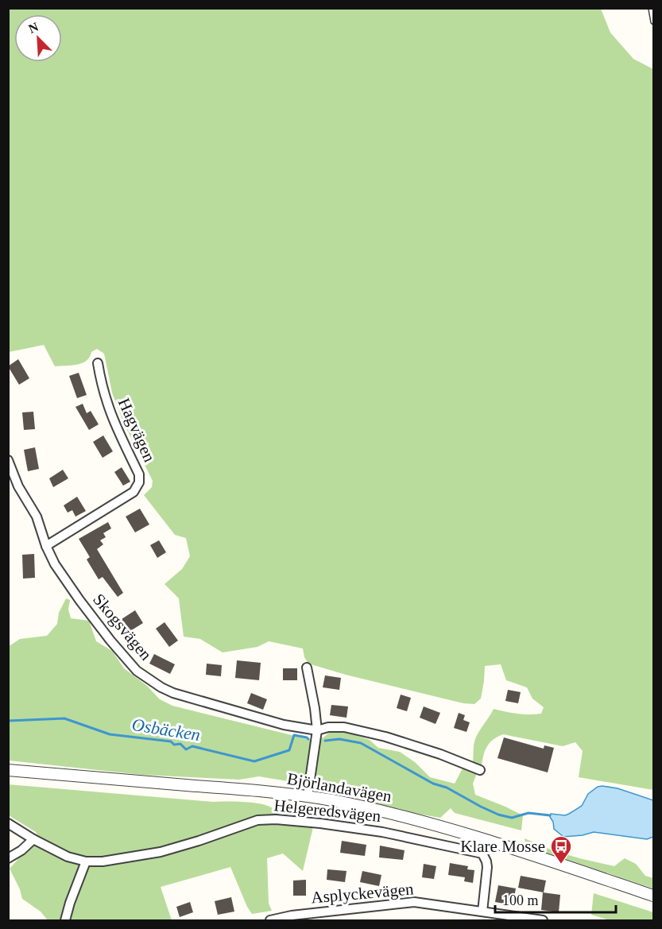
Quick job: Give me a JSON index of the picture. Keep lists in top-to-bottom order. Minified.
{"streets":{"street":["Hagvägen","Skogsvägen","Björlandavägen","Helgeredsvägen","Asplyckevägen"]},"crossings":[["Hagvägen","Skogsvägen"],["Helgeredsvägen","Asplyckevägen"]],"water":["Osbäcken"],"places":{"bus stop":["Klare Mosse"]},"scale_bar":"100 m","north":"top left"}
